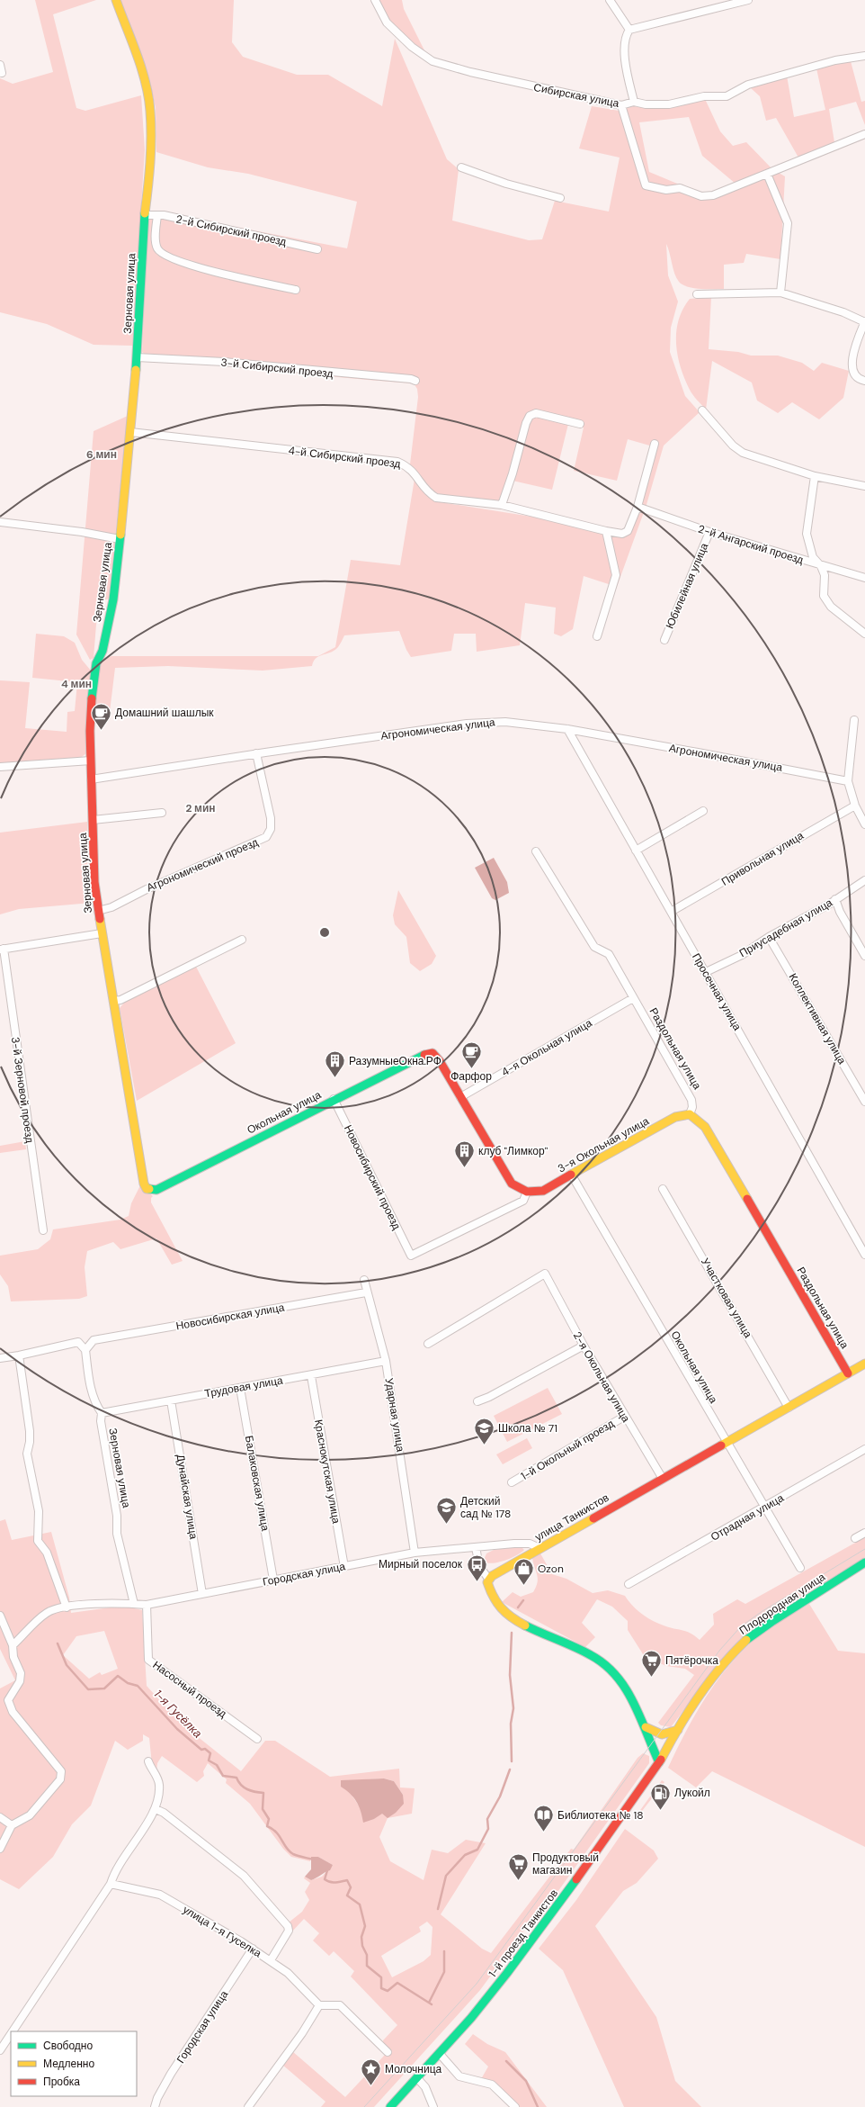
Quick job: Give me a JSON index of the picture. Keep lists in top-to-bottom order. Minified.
{"streets":{"street":["Сибирская улица","2-й Сибирский проезд","Зерновая улица","3-й Сибирский проезд","4-й Сибирский проезд","2-й Ангарский проезд","Юбилейная улица","Агрономическая улица","Привольная улица","Агрономический проезд","Приусадебная улица","Просечная улица","Коллективная улица","4-я Окольная улица","Раздольная улица","3-й Зерновой проезд","Окольная улица","3-я Окольная улица","Новосибирский проезд","Участковая улица","Новосибирская улица","2-я Окольная улица","Трудовая улица","Ударная улица","1-й Окольный проезд","Краснокутская улица","Балаковская улица","Дунайская улица","улица Танкистов","Отрадная улица","Городская улица","Плодородная улица","Насосный проезд","улица 1-я Гуселка","1-й проезд Танкистов"]},"crossings":[["2-й Сибирский проезд","Зерновая улица"],["Зерновая улица","3-й Сибирский проезд"],["Зерновая улица","4-й Сибирский проезд"],["Зерновая улица","Агрономическая улица"],["Зерновая улица","Агрономический проезд"],["Зерновая улица","Окольная улица"],["Зерновая улица","Новосибирская улица"],["Зерновая улица","Трудовая улица"],["Зерновая улица","Городская улица"],["4-й Сибирский проезд","2-й Ангарский проезд"],["2-й Ангарский проезд","Юбилейная улица"],["Агрономическая улица","Агрономический проезд"],["Агрономическая улица","Просечная улица"],["Привольная улица","Просечная улица"],["Приусадебная улица","Просечная улица"],["Приусадебная улица","Коллективная улица"],["4-я Окольная улица","Раздольная улица"],["4-я Окольная улица","Окольная улица"],["Раздольная улица","3-я Окольная улица"],["Раздольная улица","улица Танкистов"],["Окольная улица","3-я Окольная улица"],["Окольная улица","Новосибирский проезд"],["Окольная улица","улица Танкистов"],["Окольная улица","Отрадная улица"],["3-я Окольная улица","Новосибирский проезд"],["Участковая улица","улица Танкистов"],["Новосибирская улица","Ударная улица"],["2-я Окольная улица","1-й Окольный проезд"],["2-я Окольная улица","улица Танкистов"],["Трудовая улица","Ударная улица"],["Трудовая улица","Краснокутская улица"],["Трудовая улица","Балаковская улица"],["Трудовая улица","Дунайская улица"],["Ударная улица","Городская улица"],["Краснокутская улица","Городская улица"],["Балаковская улица","Городская улица"],["Дунайская улица","Городская улица"],["улица Танкистов","Городская улица"],["Городская улица","Насосный проезд"],["Городская улица","улица 1-я Гуселка"],["Плодородная улица","1-й проезд Танкистов"]],"water":["1-я Гусёлка"],"places":{"cafe":["Домашний шашлык","Фарфор"],"building":["РазумныеОкна.РФ","клуб \"Лимкор\""],"school or university":["Школа № 71","Детский сад № 178"],"bus stop":["Мирный поселок"],"shop":["Ozon"],"supermarket":["Пятёрочка","Продуктовый магазин"],"fuel station":["Лукойл"],"library":["Библиотека № 18"],"place":["Молочница"]},"legend":["Свободно","Медленно","Пробка"],"rings":["6 мин","4 мин","2 мин"]}
